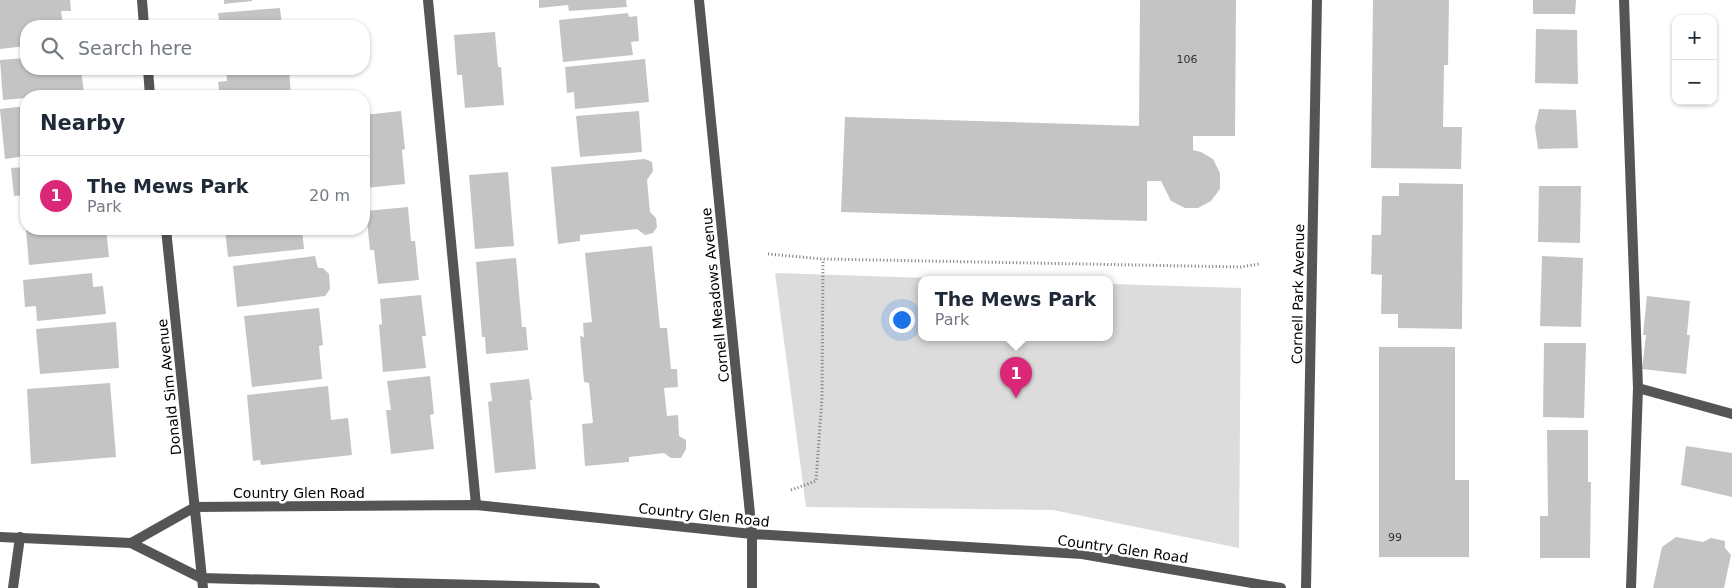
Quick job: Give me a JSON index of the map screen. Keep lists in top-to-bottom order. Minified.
{"streets":{"street":["Cornell Park Avenue","Cornell Meadows Avenue","Donald Sim Avenue","Country Glen Road"]},"crossings":[["Cornell Meadows Avenue","Country Glen Road"],["Donald Sim Avenue","Country Glen Road"]],"house_numbers":["106","99"],"page":{"map_buttons":["+","−"],"search":"Search here","heading":"Nearby","list":[{"mark":"1","name":"The Mews Park","note":"Park","value":"20 m"}],"popup":["The Mews Park","Park"],"pins":"1"}}
